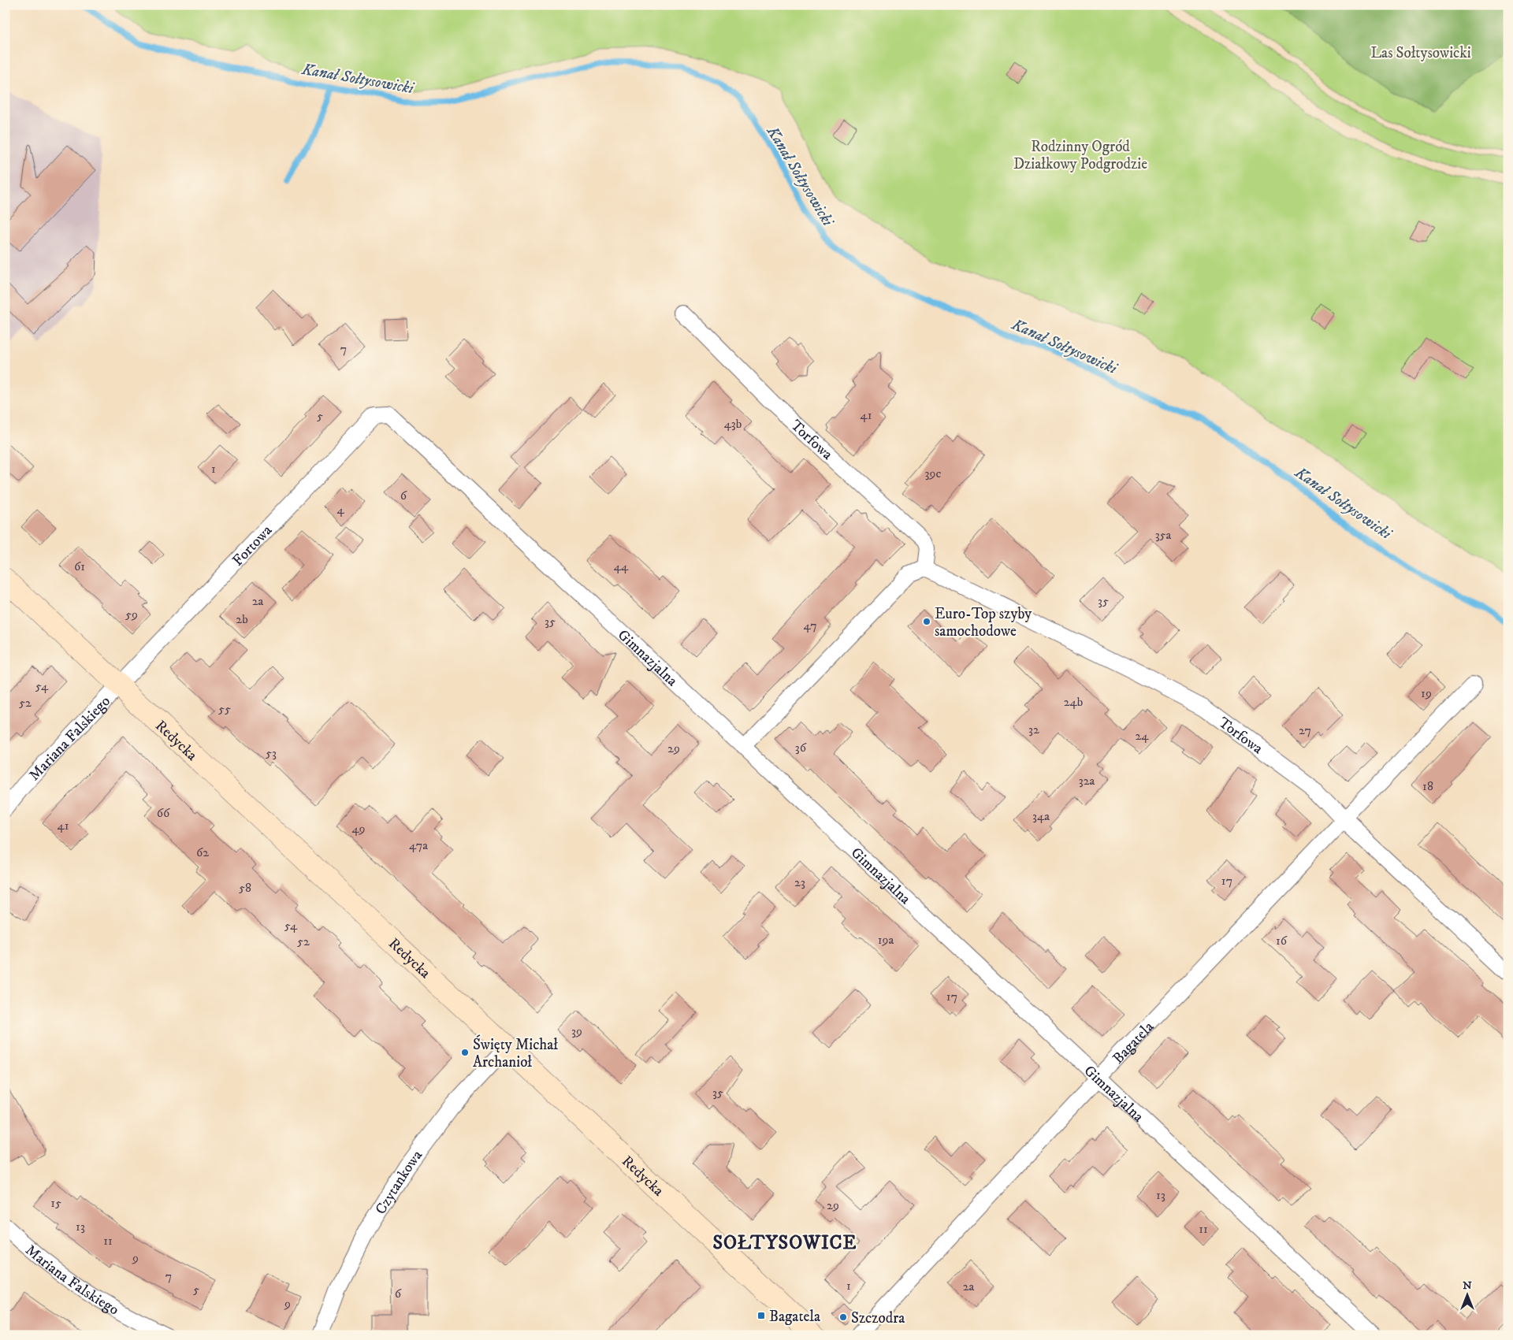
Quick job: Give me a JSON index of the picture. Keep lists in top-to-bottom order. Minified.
{"streets":{"street":["Torfowa","Fortowa","Gimnazjalna","Mariana Falskiego","Redycka","Bagatela","Czytankowa"]},"crossings":[["Torfowa","Bagatela"],["Fortowa","Gimnazjalna"],["Fortowa","Mariana Falskiego"],["Fortowa","Redycka"],["Gimnazjalna","Bagatela"],["Mariana Falskiego","Redycka"],["Redycka","Czytankowa"]],"districts":["SOŁTYSOWICE"],"water":["Kanał Sołtysowicki"],"parks":["Las Sołtysowicki","Rodzinny Ogród Działkowy Podgrodzie"],"places":{"other":["Euro-Top szyby samochodowe","Święty Michał Archanioł","Szczodra"],"transit":["Bagatela"]},"house_numbers":["7","41","5","43b","1","39c","6","4","35a","61","44","2a","35","59","2b","35","47","54","19","24b","52","55","32","27","24","36","29","53","32a","18","66","34a","41","49","47a","62","17","23","58","54","19a","16","52","17","39","35","13","15","29","13","11","11","9","7","1","2a","5","6","9"],"north":"top"}
